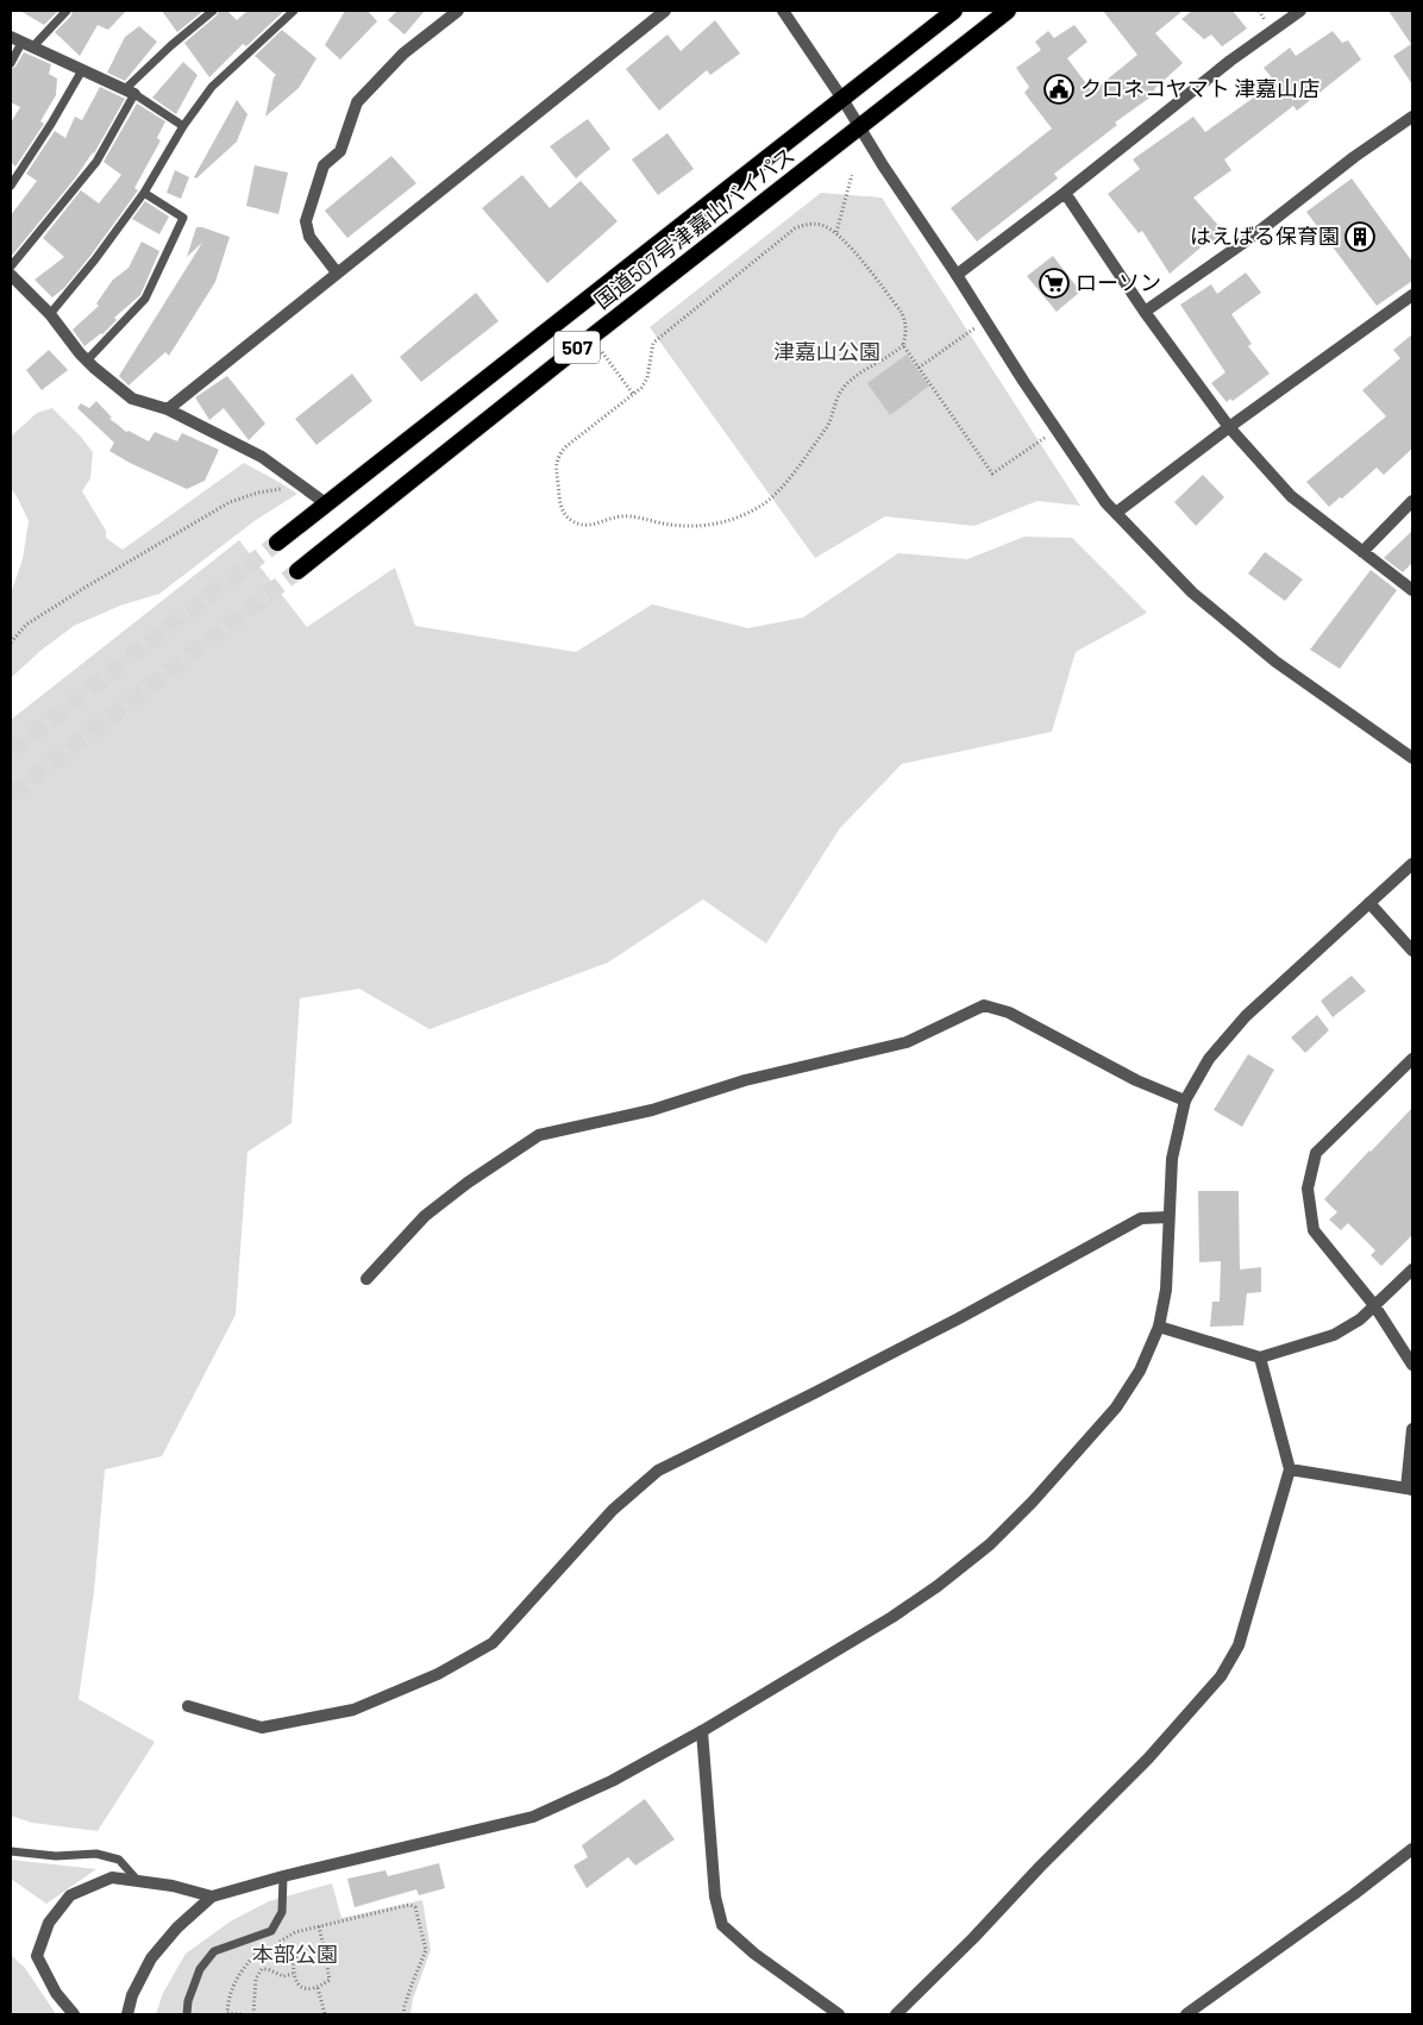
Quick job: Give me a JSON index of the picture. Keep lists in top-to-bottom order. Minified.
{"streets":{"highway":["国道507号津嘉山バイパス","507"]},"parks":["津嘉山公園","本部公園"],"places":{"public building":["クロネコヤマト 津嘉山店"],"building":["はえばる保育園"],"supermarket":["ローソン"]}}
